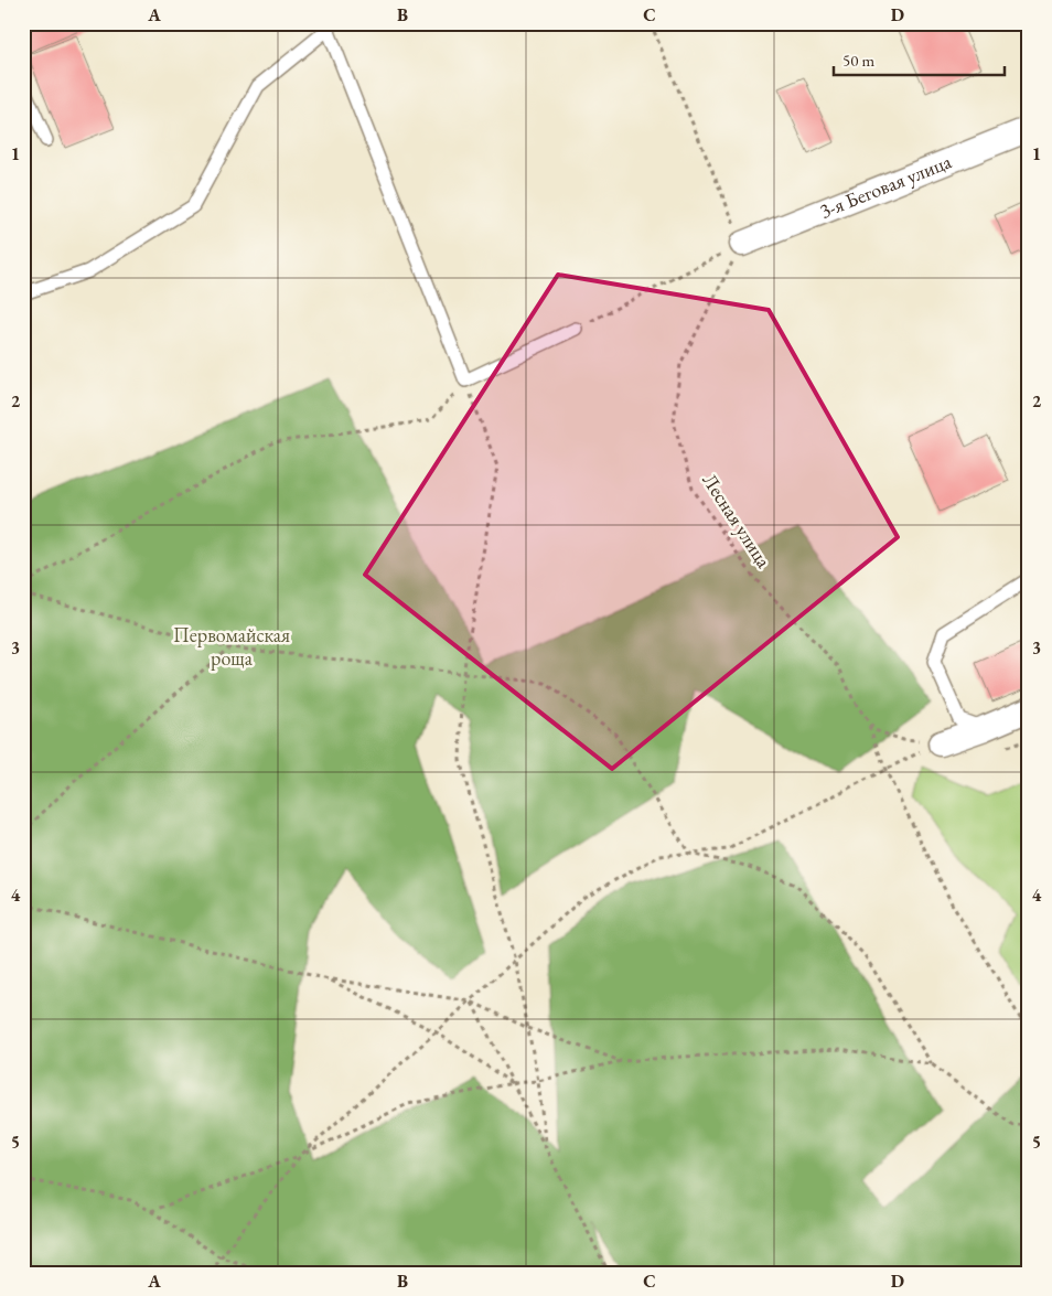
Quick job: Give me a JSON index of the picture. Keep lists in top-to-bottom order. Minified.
{"streets":{"street":["3-я Беговая улица"],"path":["Лесная улица"]},"crossings":[["3-я Беговая улица","Лесная улица"]],"parks":["Первомайская роща"],"scale_bar":"50 m","grid":{"columns":["A","B","C","D"],"rows":["1","2","3","4","5"]}}
